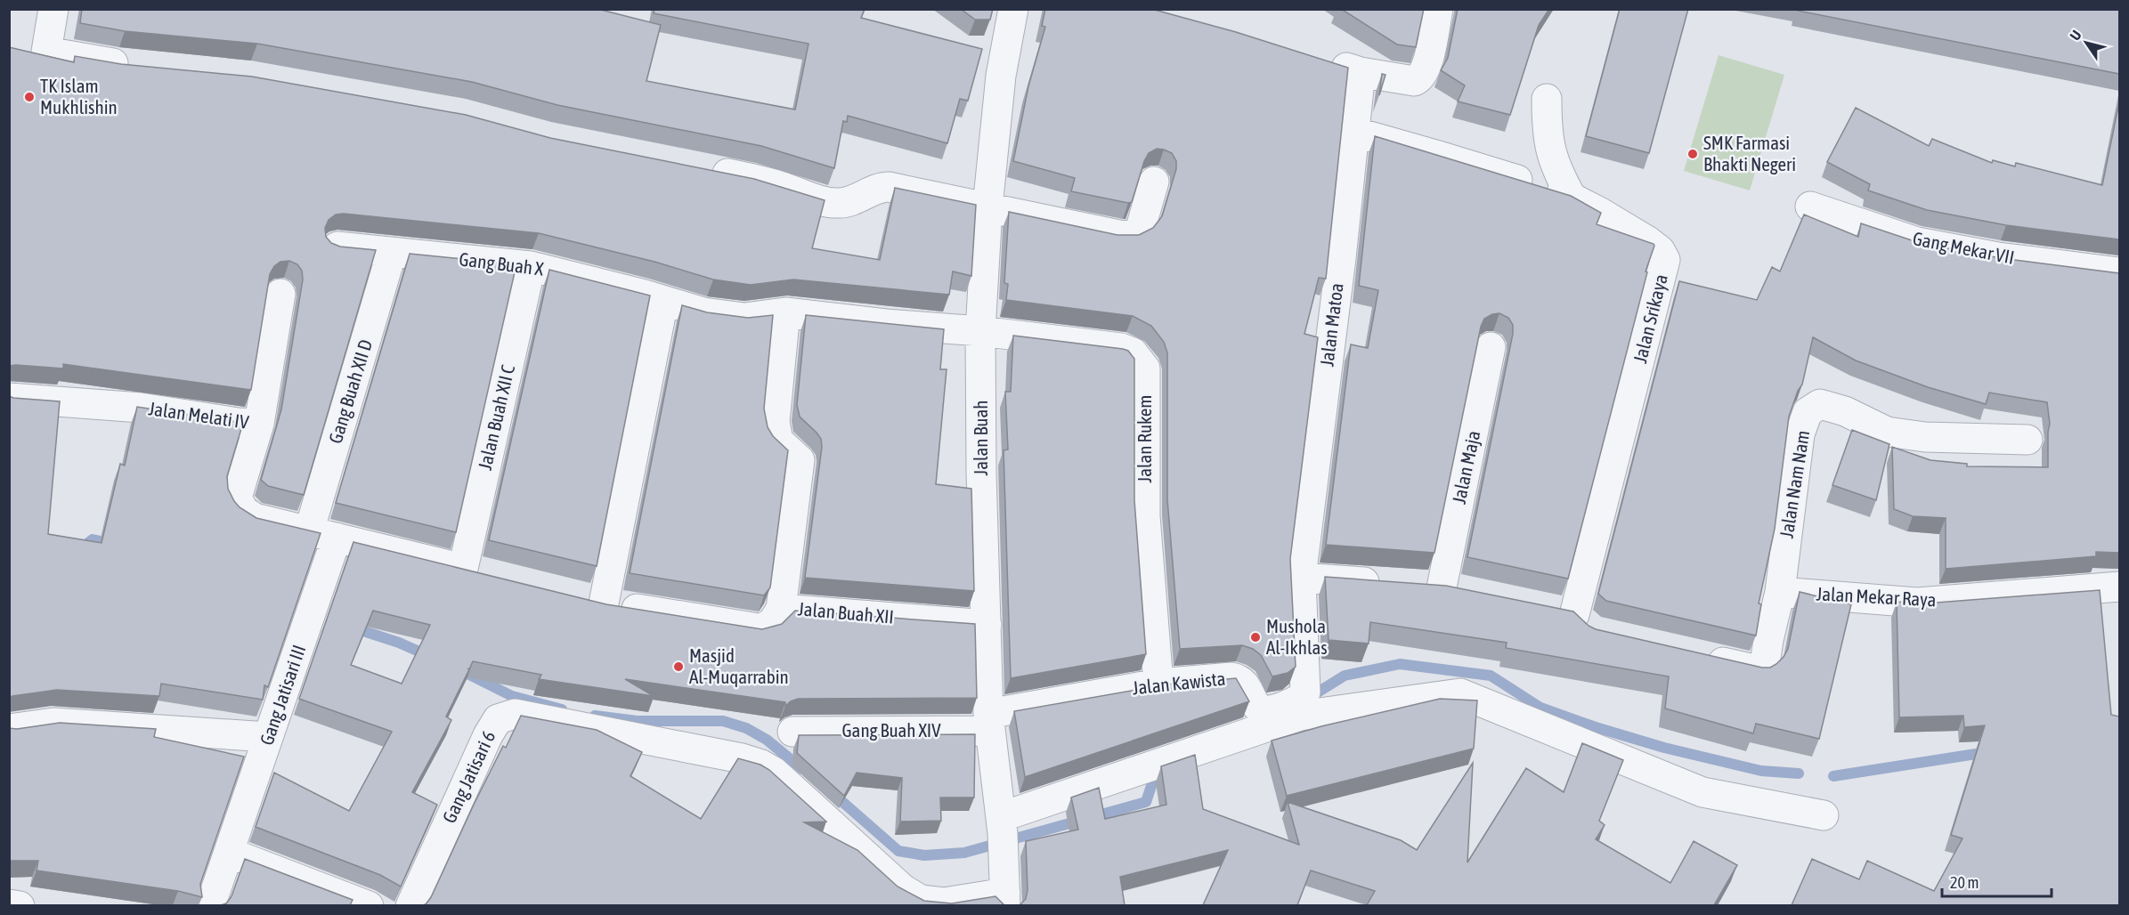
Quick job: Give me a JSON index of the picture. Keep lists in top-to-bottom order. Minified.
{"streets":{"street":["Gang Mekar VII","Gang Buah X","Jalan Srikaya","Jalan Matoa","Gang Buah XII D","Jalan Melati IV","Jalan Buah XII C","Jalan Buah","Jalan Rukem","Jalan Maja","Jalan Nam Nam","Jalan Mekar Raya","Jalan Buah XII","Jalan Kawista","Gang Jatisari III","Gang Buah XIV","Gang Jatisari 6"]},"crossings":[["Gang Buah X","Gang Buah XII D"],["Gang Buah X","Jalan Buah XII C"],["Gang Buah X","Jalan Buah"],["Gang Buah X","Jalan Rukem"],["Jalan Srikaya","Jalan Matoa"],["Jalan Matoa","Jalan Kawista"],["Gang Buah XII D","Jalan Melati IV"],["Gang Buah XII D","Gang Jatisari III"],["Jalan Melati IV","Gang Jatisari III"],["Jalan Buah","Jalan Rukem"],["Jalan Buah","Jalan Buah XII"],["Jalan Buah","Jalan Kawista"],["Jalan Buah","Gang Buah XIV"],["Jalan Buah","Gang Jatisari 6"],["Jalan Rukem","Jalan Kawista"],["Jalan Nam Nam","Jalan Mekar Raya"],["Jalan Kawista","Gang Buah XIV"]],"places":["TK Islam Mukhlishin","SMK Farmasi Bhakti Negeri","Mushola Al-Ikhlas","Masjid Al-Muqarrabin"],"scale_bar":"20 m","north":"top left"}
